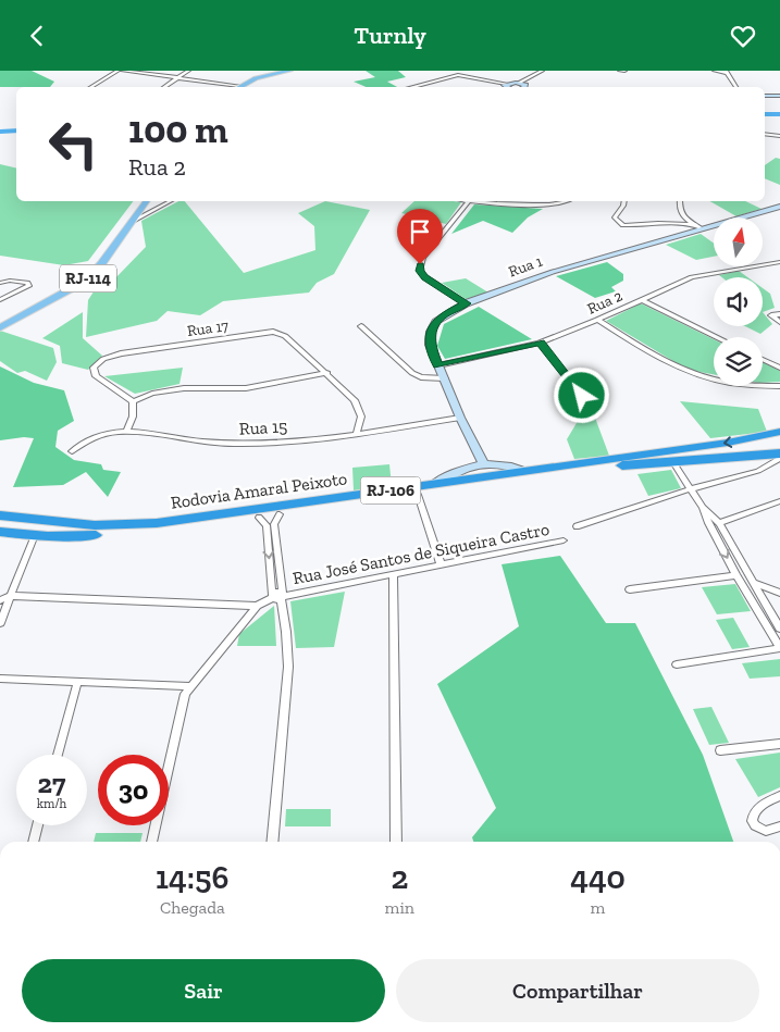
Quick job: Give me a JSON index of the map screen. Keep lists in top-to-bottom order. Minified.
{"streets":{"highway":["Rodovia Amaral Peixoto","RJ-106"],"main road":["RJ-114"],"street":["Rua 1","Rua 2","Rua 17","Rua 15","Rua José Santos de Siqueira Castro"]},"crossings":[["Rua 1","Rua 2"],["Rua 1","Rua 15"],["Rua 17","Rua 15"]],"north":"top","page":{"header":"Turnly","turn":["100 m","Rua 2"],"speed":"27 km/h","limit":"30","eta":["14:56","Chegada","2","min","440","m"],"buttons":["Sair","Compartilhar"]}}
